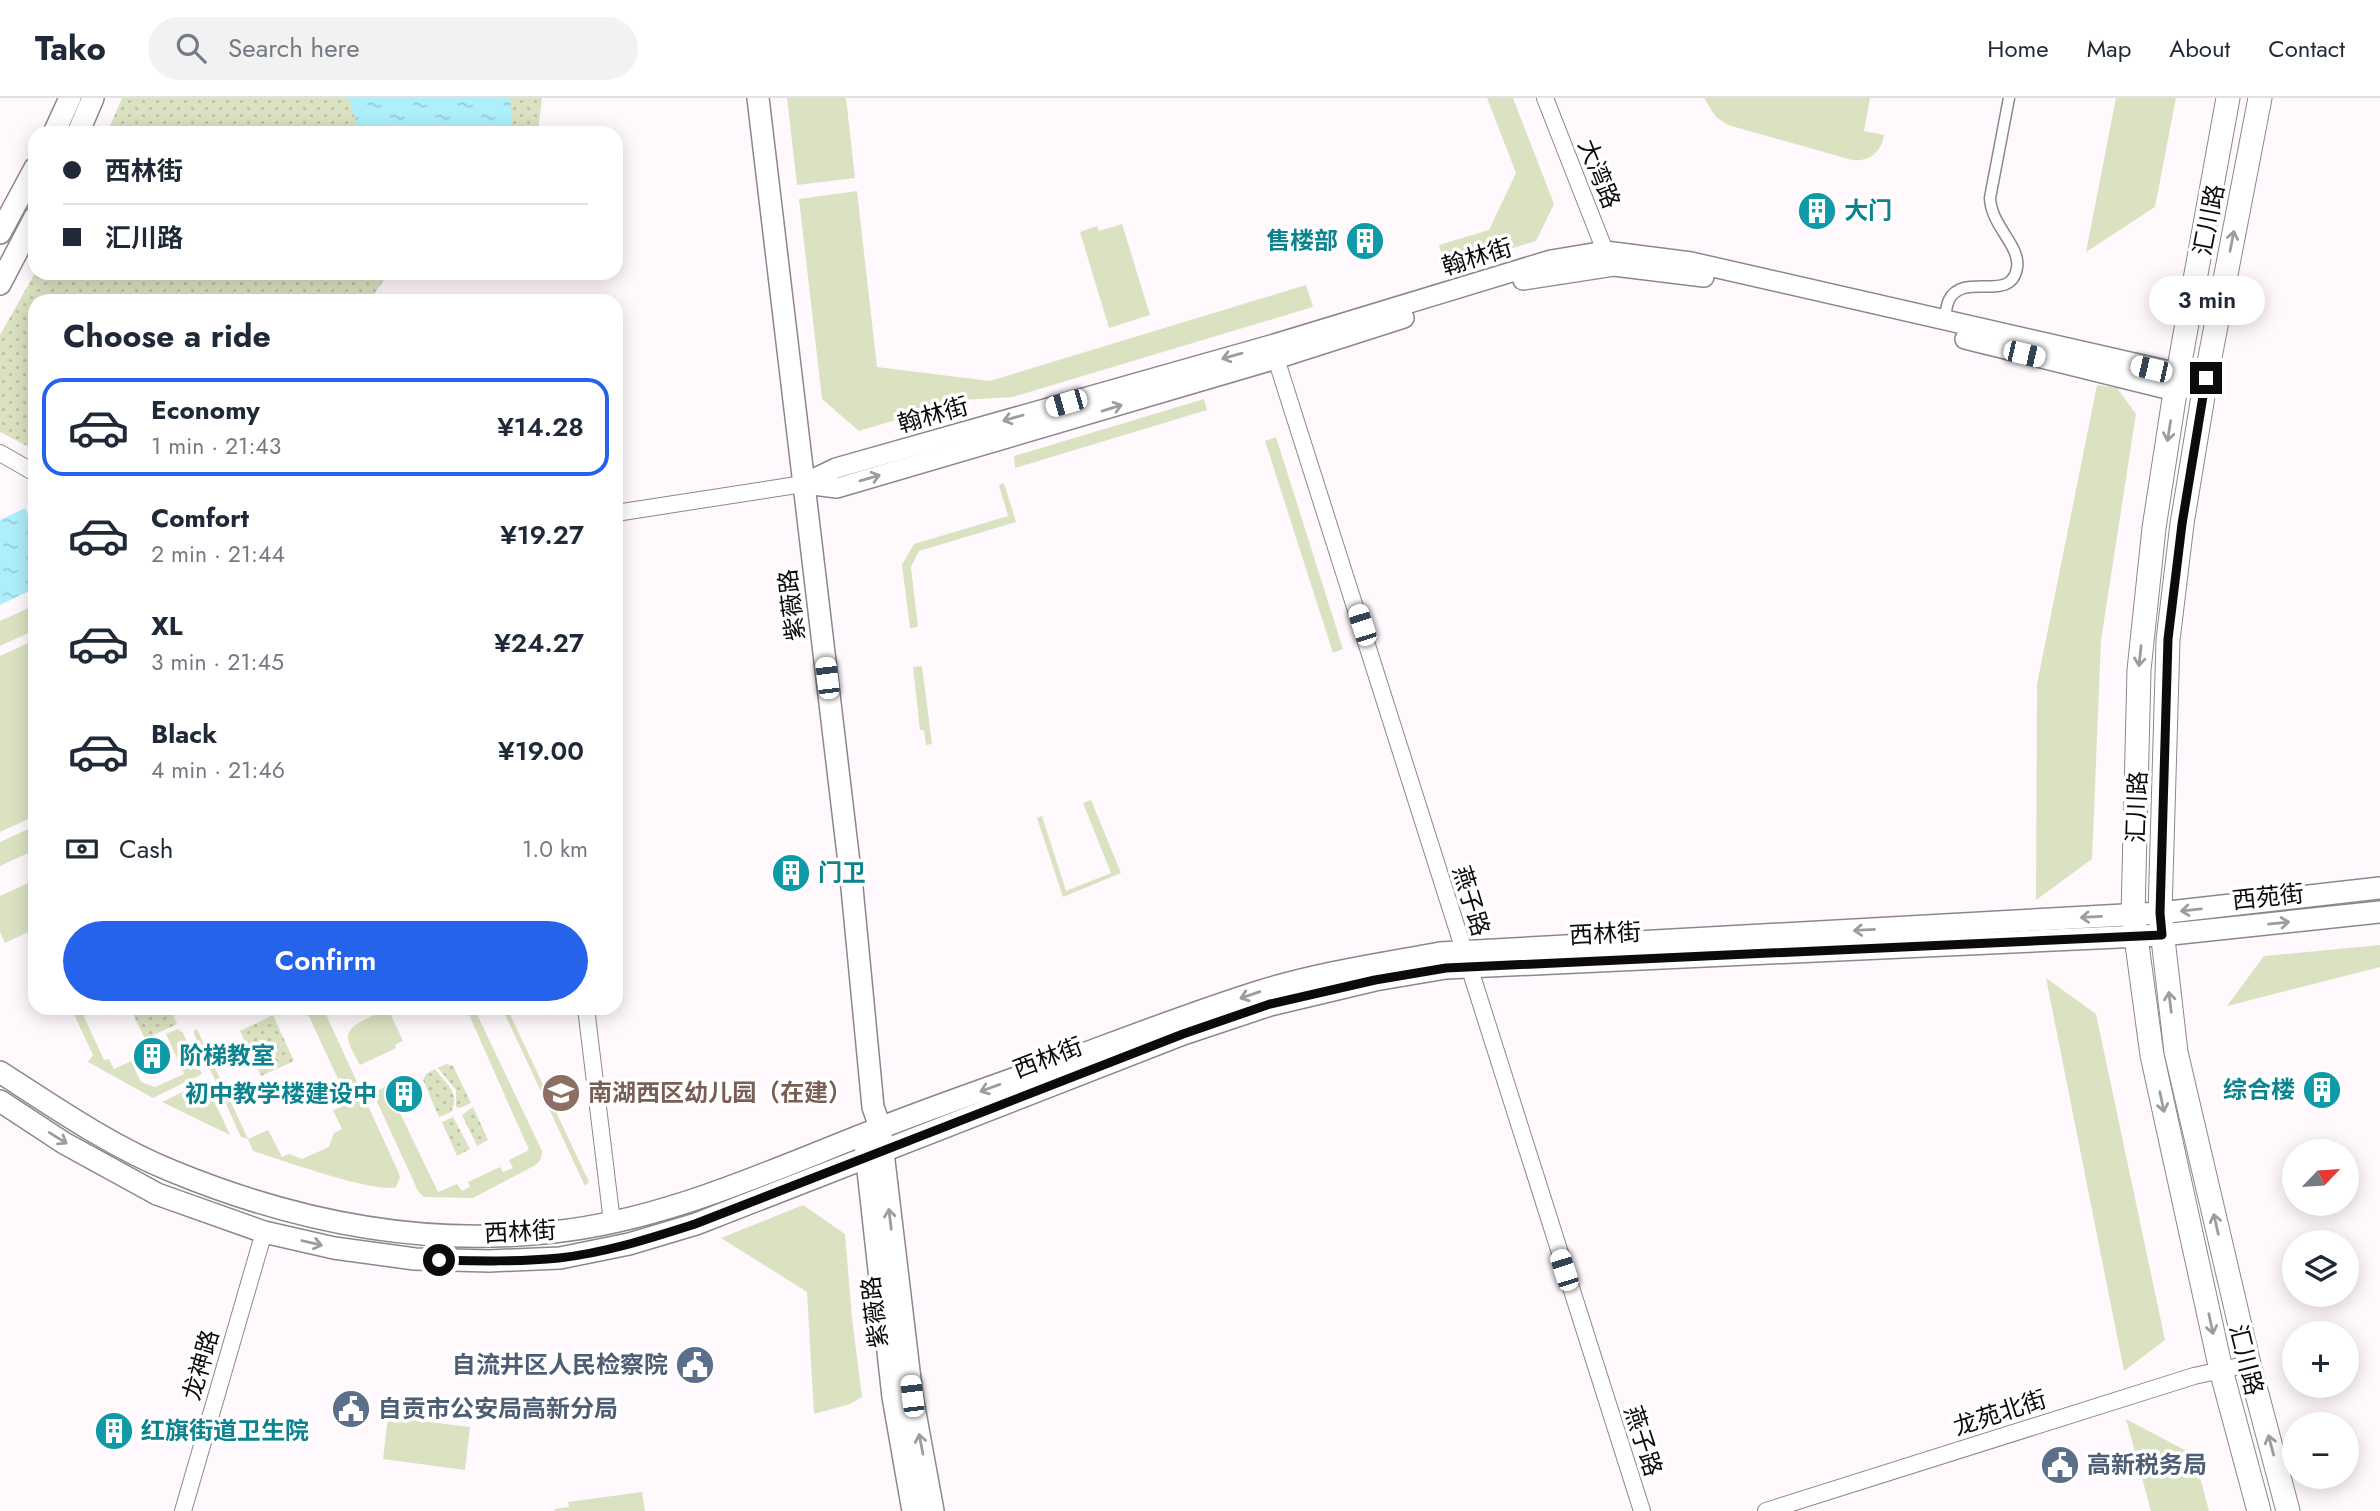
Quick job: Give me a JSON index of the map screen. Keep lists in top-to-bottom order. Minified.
{"streets":{"main road":["汇川路","紫薇路","西苑街","西林街"],"street":["大湾路","翰林街","燕子路","龙神路","龙苑北街"]},"crossings":[["大湾路","翰林街"],["汇川路","翰林街"],["汇川路","西苑街"],["汇川路","西林街"],["汇川路","龙苑北街"],["翰林街","紫薇路"],["翰林街","燕子路"],["紫薇路","西林街"],["西苑街","西林街"],["燕子路","西林街"],["西林街","龙神路"]],"places":{"building":["大门","售楼部","门卫","阶梯教室","综合楼","初中教学楼建设中","红旗街道卫生院"],"school or university":["南湖西区幼儿园（在建）"],"public building":["自流井区人民检察院","自贡市公安局高新分局","高新税务局"]},"north":"top right","page":{"header":"Tako","search":"Search here","nav":["Home","Map","About","Contact"],"banner":["西林街","汇川路"],"bubble":"3 min","heading":"Choose a ride","list":[{"name":"Economy","note":"1 min · 21:43","value":"¥14.28"},{"name":"Comfort","note":"2 min · 21:44","value":"¥19.27"},{"name":"XL","note":"3 min · 21:45","value":"¥24.27"},{"name":"Black","note":"4 min · 21:46","value":"¥19.00"}],"pay":["Cash","1.0 km"],"buttons":"Confirm","map_buttons":["+","−"]}}
